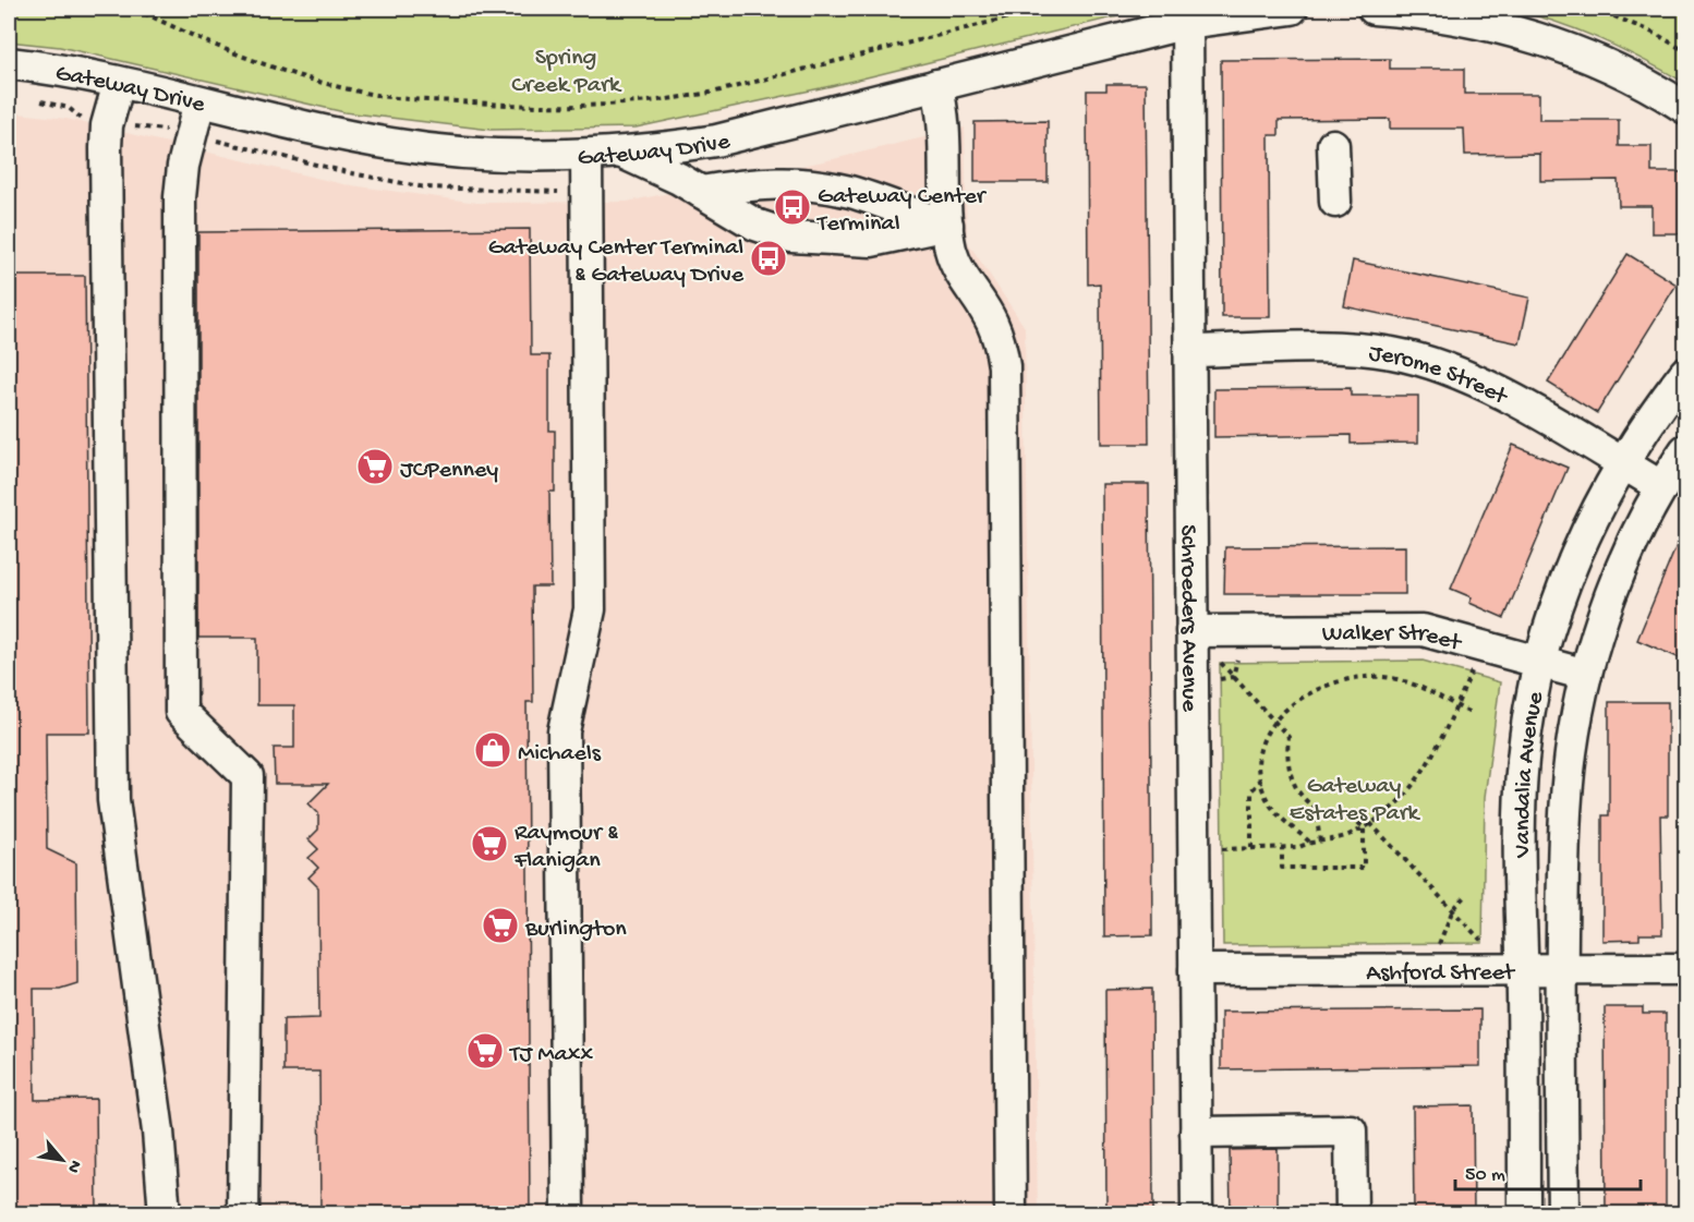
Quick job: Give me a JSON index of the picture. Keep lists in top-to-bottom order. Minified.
{"streets":{"street":["Gateway Drive","Jerome Street","Schroeders Avenue","Walker Street","Vandalia Avenue","Ashford Street"]},"crossings":[["Gateway Drive","Schroeders Avenue"],["Jerome Street","Schroeders Avenue"],["Jerome Street","Vandalia Avenue"],["Schroeders Avenue","Walker Street"],["Schroeders Avenue","Ashford Street"],["Walker Street","Vandalia Avenue"],["Vandalia Avenue","Ashford Street"]],"parks":["Spring Creek Park","Gateway Estates Park"],"places":{"bus stop":["Gateway Center Terminal","Gateway Center Terminal & Gateway Drive"],"supermarket":["JCPenney","Raymour & Flanigan","Burlington","TJ Maxx"],"shop":["Michaels"]},"scale_bar":"50 m","north":"bottom right"}
